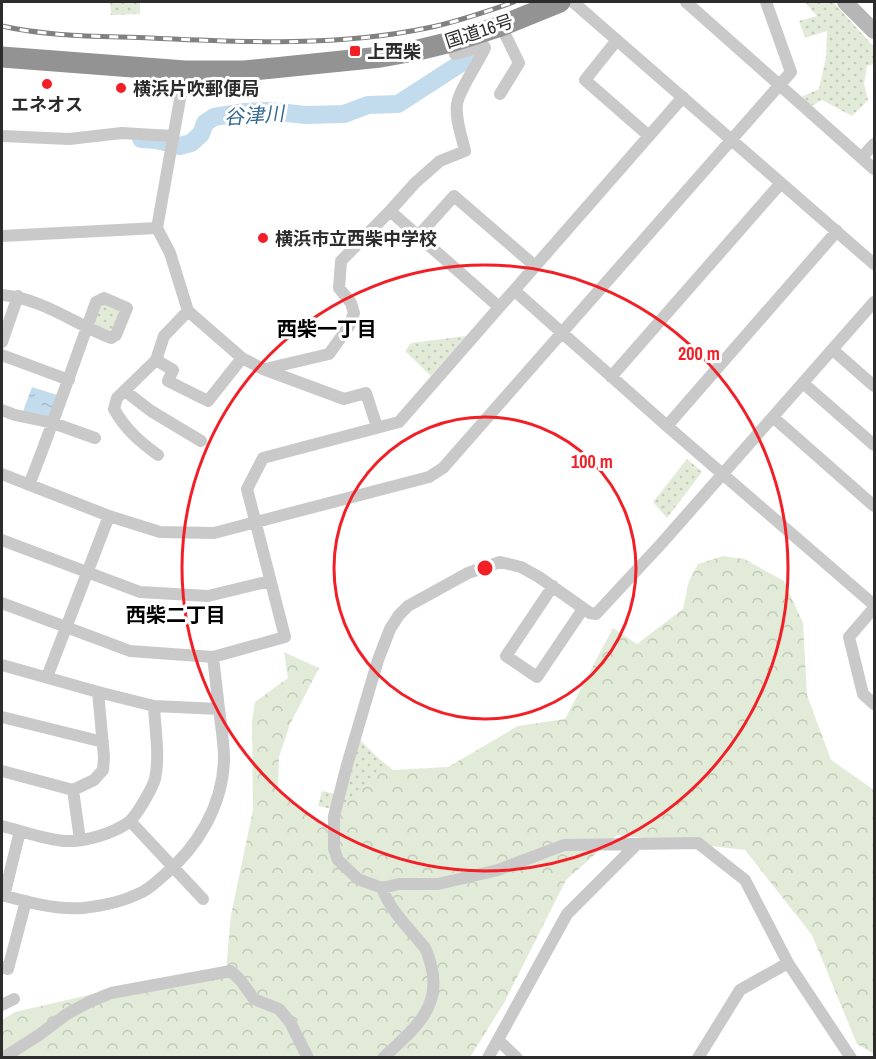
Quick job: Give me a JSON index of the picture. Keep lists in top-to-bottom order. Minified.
{"streets":{"highway":["国道16号"]},"districts":["西柴一丁目","西柴二丁目"],"water":["谷津川"],"places":{"transit":["上西柴"],"other":["エネオス","横浜片吹郵便局","横浜市立西柴中学校"]},"rings":["200 m","100 m"]}
